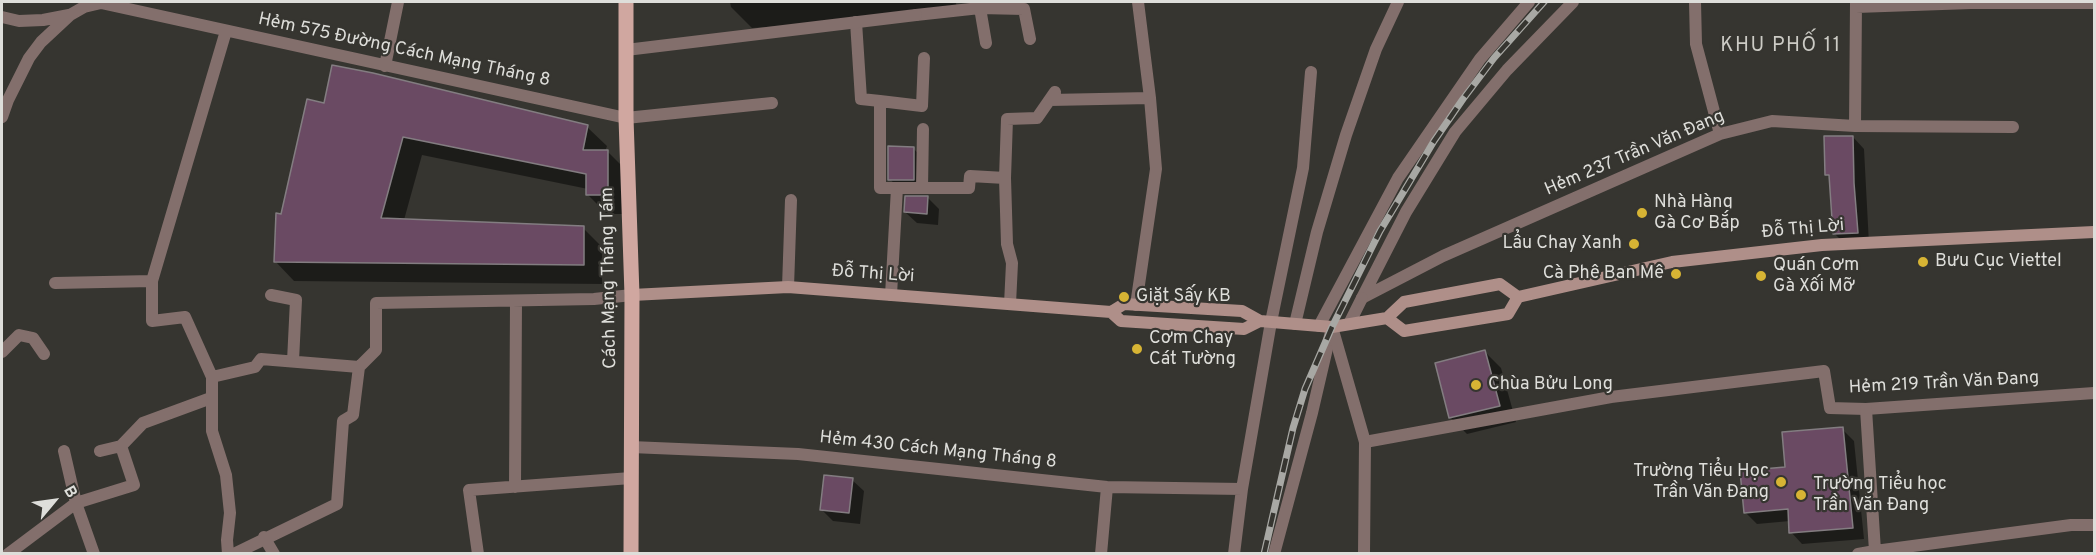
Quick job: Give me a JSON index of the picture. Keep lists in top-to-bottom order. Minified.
{"streets":{"main road":["Cách Mạng Tháng Tám"],"street":["Hẻm 575 Đường Cách Mạng Tháng 8","Hẻm 237 Trần Văn Đang","Đỗ Thị Lời","Hẻm 219 Trần Văn Ðang","Hẻm 430 Cách Mạng Tháng 8"]},"crossings":[["Hẻm 575 Đường Cách Mạng Tháng 8","Cách Mạng Tháng Tám"],["Đỗ Thị Lời","Cách Mạng Tháng Tám"],["Cách Mạng Tháng Tám","Hẻm 430 Cách Mạng Tháng 8"]],"districts":["KHU PHỐ 11"],"places":["Nhà Hàng Gà Cơ Bắp","Lẩu Chay Xanh","Bưu Cục Viettel","Cà Phê Ban Mê","Quán Cơm Gà Xối Mỡ","Giặt Sấy KB","Cơm Chay Cát Tường","Chùa Bửu Long","Trường Tiểu Học Trần Văn Đang","Trường Tiểu học Trần Văn Đang"],"north":"top right"}
